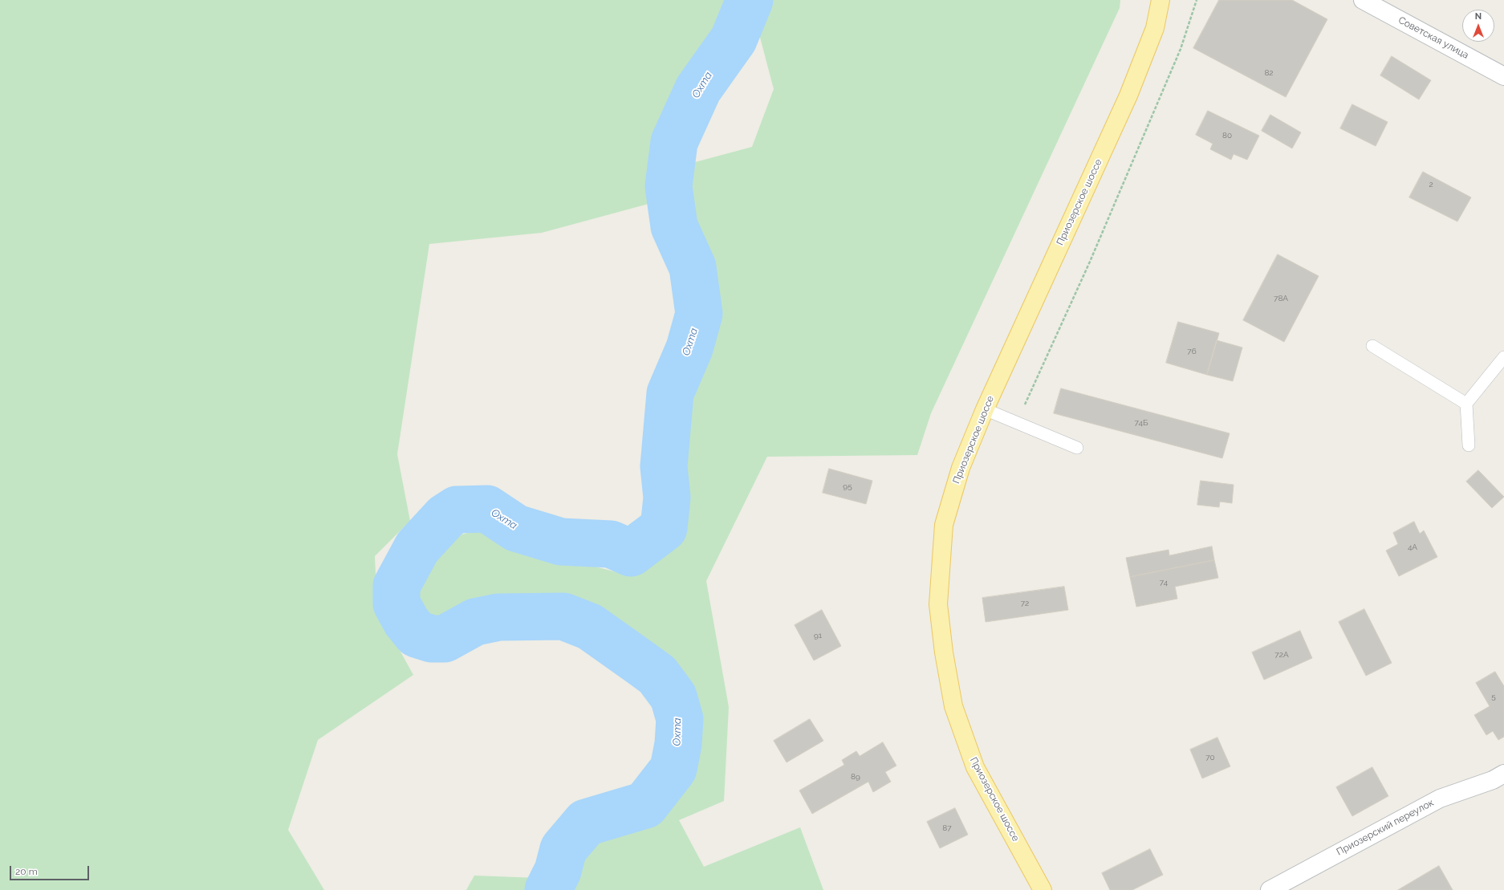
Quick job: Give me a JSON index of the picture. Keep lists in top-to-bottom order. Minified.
{"streets":{"main road":["Приозерское шоссе"],"street":["Советская улица","Приозерский переулок"]},"water":["Охта"],"house_numbers":["82","80","2","78А","76","74Б","95","4А","74","72","91","72А","5","70","89","87"],"scale_bar":"20 m","north":"top"}
